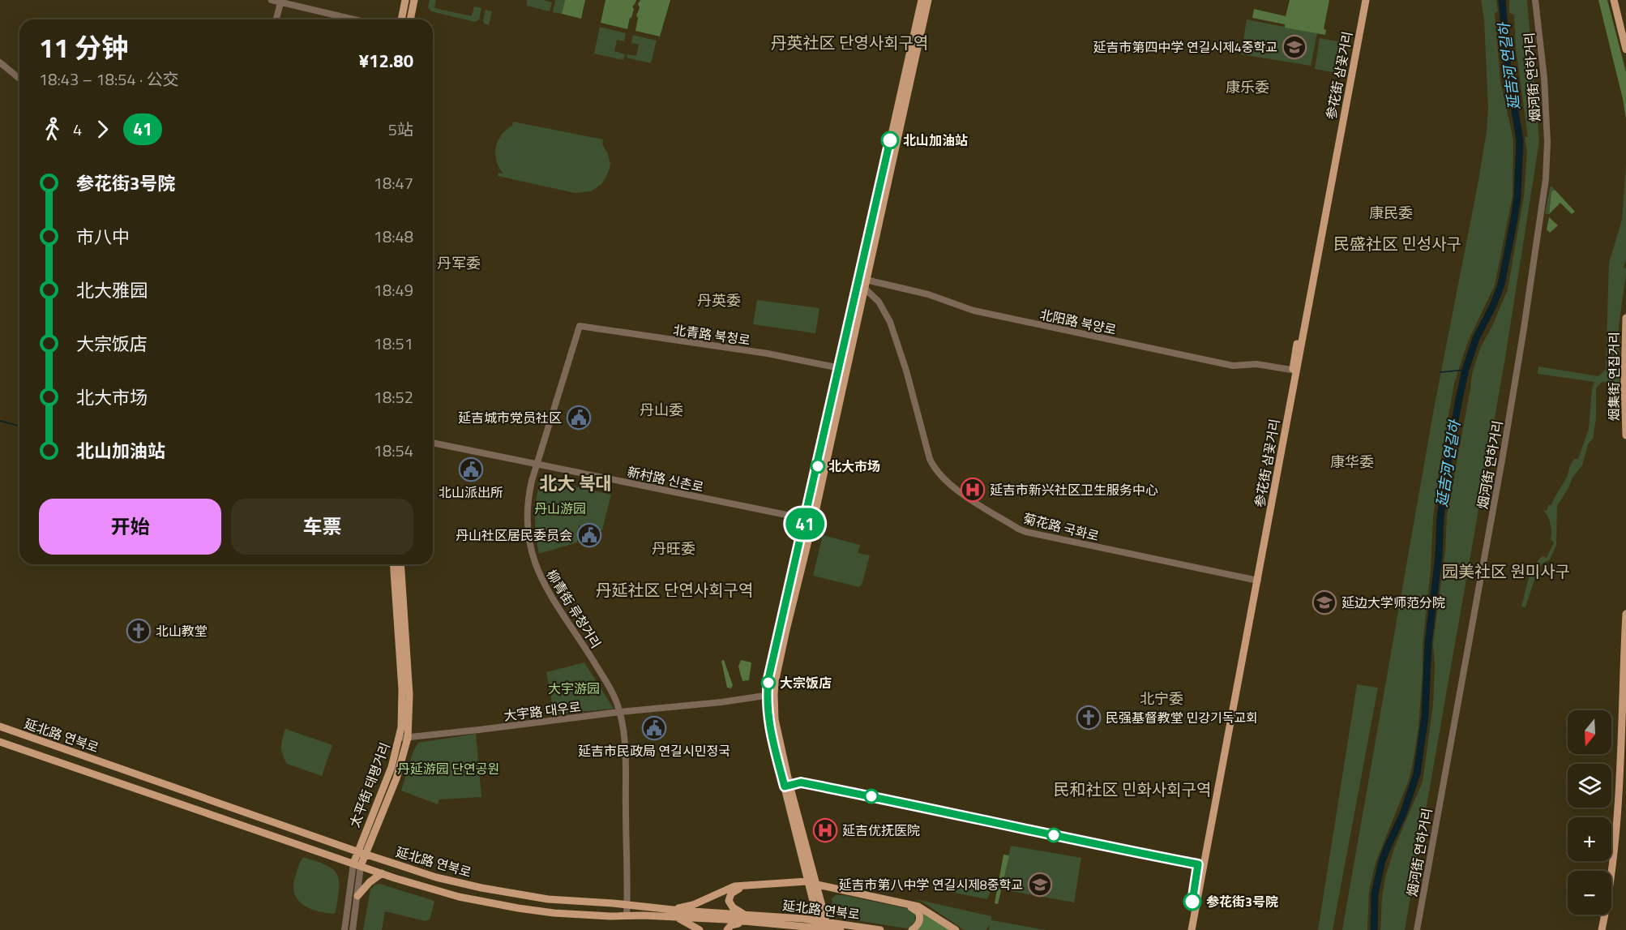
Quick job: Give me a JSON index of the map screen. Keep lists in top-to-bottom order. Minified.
{"streets":{"main road":["参花街 삼꽃거리","烟集街 연집거리","延北路 연북로","太平街 태평거리"],"street":["烟河街 연하거리","北阳路 북양로","北青路 북청로","新村路 신촌로","菊花路 국화로","柳青街 류청거리","大宇路 대우로"]},"crossings":[["参花街 삼꽃거리","北阳路 북양로"],["参花街 삼꽃거리","菊花路 국화로"],["北阳路 북양로","菊花路 국화로"],["北青路 북청로","柳青街 류청거리"],["新村路 신촌로","柳青街 류청거리"],["柳青街 류청거리","大宇路 대우로"],["柳青街 류청거리","延北路 연북로"],["大宇路 대우로","太平街 태평거리"],["延北路 연북로","太平街 태평거리"]],"districts":["丹英社区 단영사회구역","康乐委","康民委","民盛社区 민성사구","丹军委","丹英委","丹山委","康华委","北大 북대","丹旺委","园美社区 원미사구","丹延社区 단연사회구역","北宁委","民和社区 민화사회구역"],"water":["延吉河 연길하"],"parks":["丹山游园","大宇游园","丹延游园 단연공원"],"places":{"school or university":["延吉市第四中学 연길시제4중학교","延边大学师范分院","延吉市第八中学 연길시제8중학교"],"other":["北山加油站","北大市场","大宗饭店","参花街3号院"],"public building":["延吉城市党员社区","北山派出所","丹山社区居民委员会","延吉市民政局 연길시민정국"],"hospital":["延吉市新兴社区卫生服务中心","延吉优抚医院"],"church":["北山教堂","民强基督教堂 민강기독교회"]},"lines":["bus line 41"],"north":"bottom","page":{"on_map":"41","heading":["11 分钟","18:43 – 18:54 · 公交","¥12.80"],"legs":["4","41","5站"],"list":[{"name":"参花街3号院","value":"18:47"},{"name":"市八中","value":"18:48"},{"name":"北大雅园","value":"18:49"},{"name":"大宗饭店","value":"18:51"},{"name":"北大市场","value":"18:52"},{"name":"北山加油站","value":"18:54"}],"buttons":["开始","车票"],"map_buttons":["+","−"]}}
